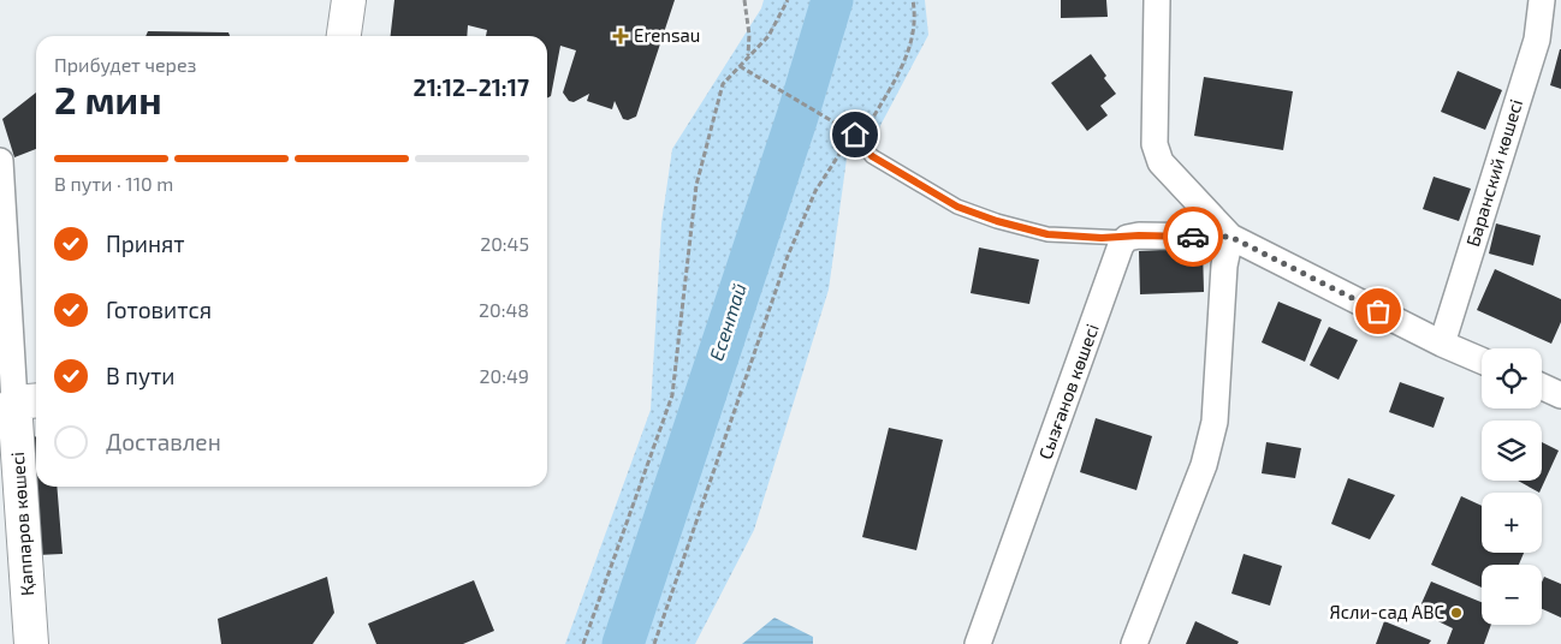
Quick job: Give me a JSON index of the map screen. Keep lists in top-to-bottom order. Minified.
{"streets":{"street":["Баранский көшесі","Сызғанов көшесі","Қаппаров көшесі"]},"water":["Есентай"],"places":{"health":["Erensau"],"other":["Ясли-сад ABC"]},"page":{"heading":["2 мин","Прибудет через","21:12–21:17"],"bar":"В пути · 110 m","list":[["Принят","20:45"],["Готовится","20:48"],["В пути","20:49"],"Доставлен"],"map_buttons":["+","−"]}}
